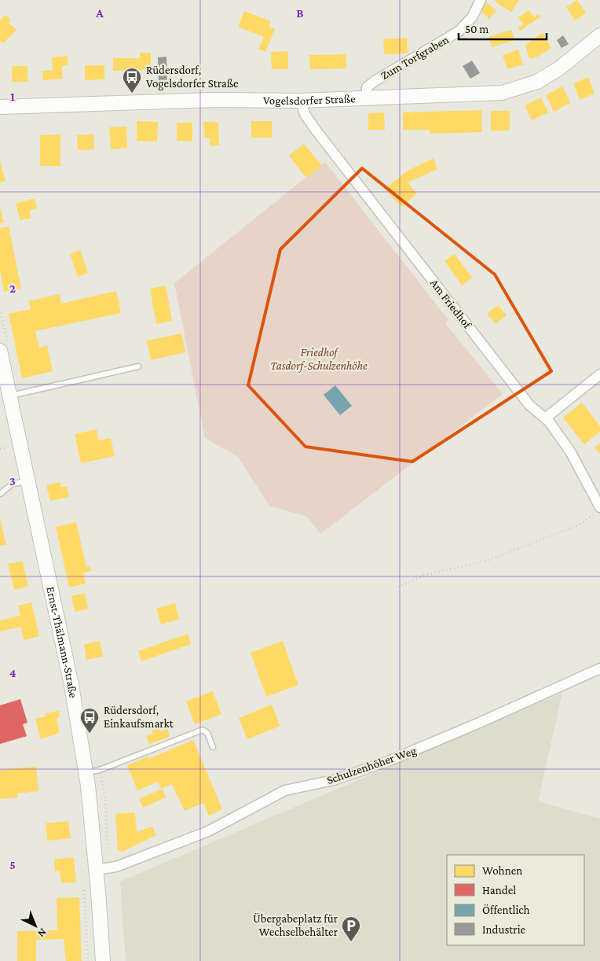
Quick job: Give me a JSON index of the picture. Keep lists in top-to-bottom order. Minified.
{"streets":{"main road":["Vogelsdorfer Straße","Ernst-Thälmann-Straße"],"street":["Zum Torfgraben","Am Friedhof","Schulzenhöher Weg"]},"crossings":[["Zum Torfgraben","Vogelsdorfer Straße"],["Vogelsdorfer Straße","Am Friedhof"],["Ernst-Thälmann-Straße","Schulzenhöher Weg"]],"parks":["Friedhof Tasdorf-Schulzenhöhe"],"places":{"bus stop":["Rüdersdorf, Vogelsdorfer Straße","Rüdersdorf, Einkaufsmarkt"],"parking":["Übergabeplatz für Wechselbehälter"]},"legend":["Wohnen","Handel","Öffentlich","Industrie"],"scale_bar":"50 m","north":"bottom right","grid":{"columns":["A","B"],"rows":["1","2","3","4","5"]}}
